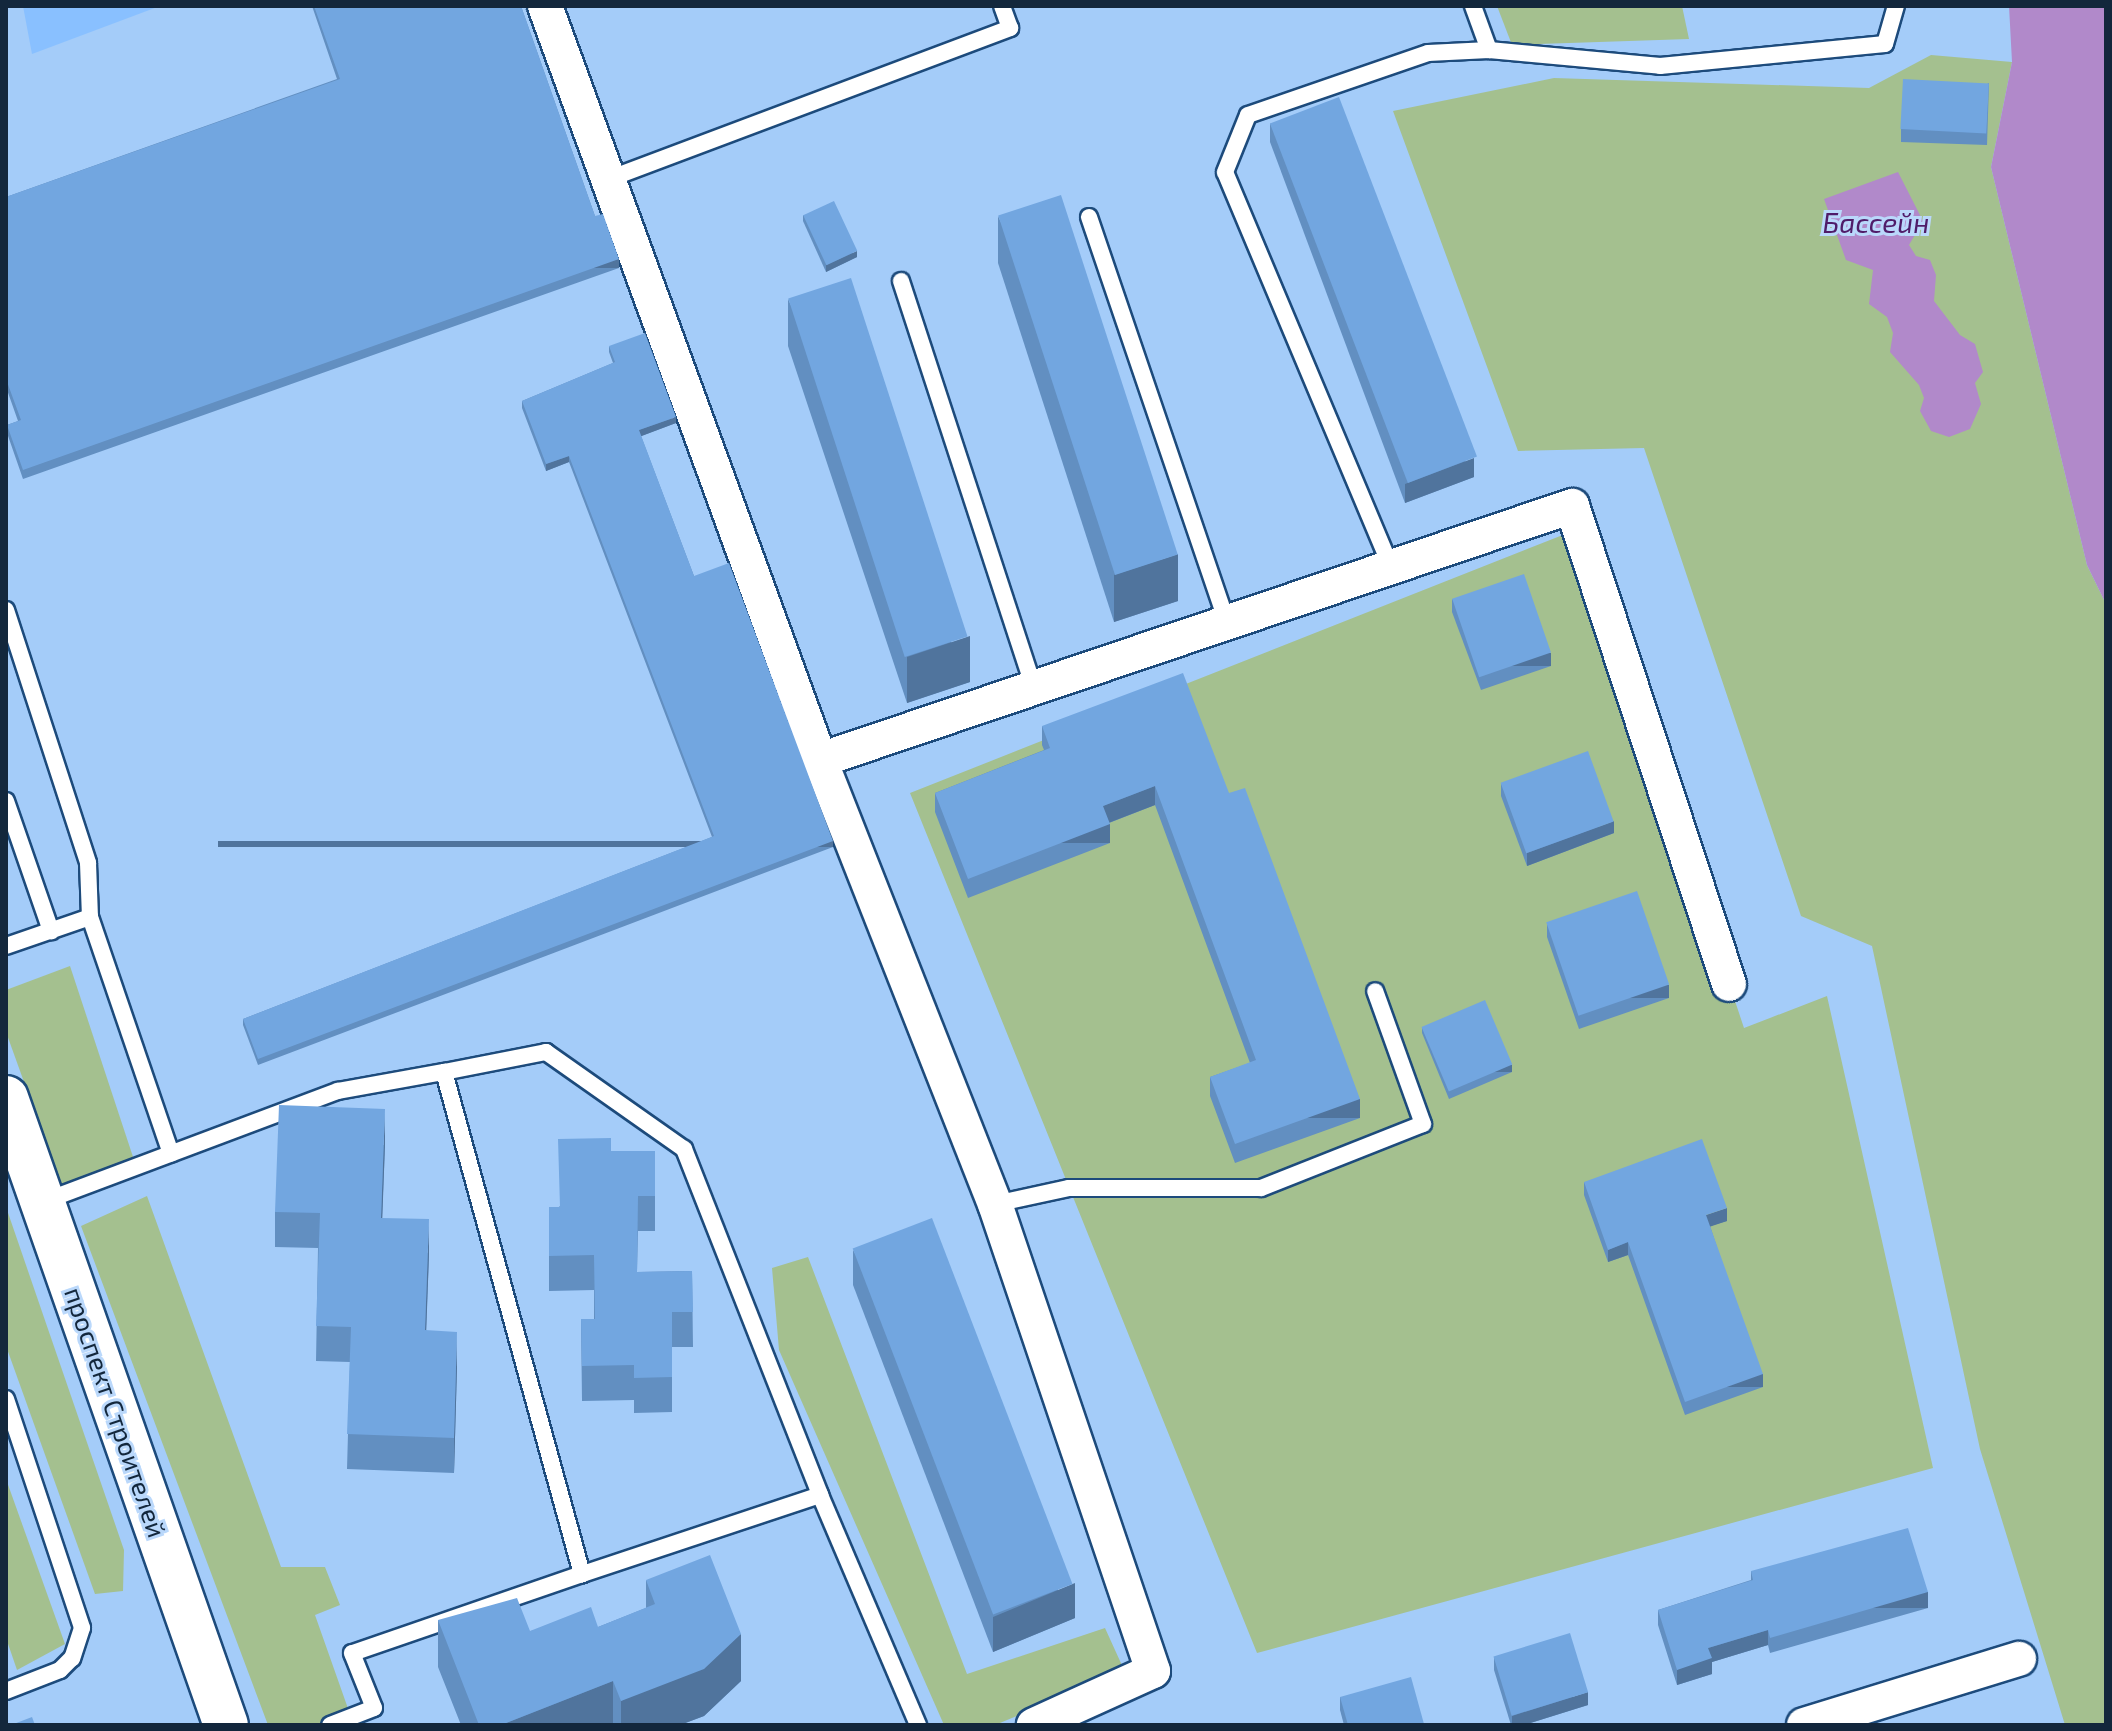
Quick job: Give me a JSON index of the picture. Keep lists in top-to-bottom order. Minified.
{"streets":{"street":["проспект Строителей"]},"water":["Бассейн"]}
